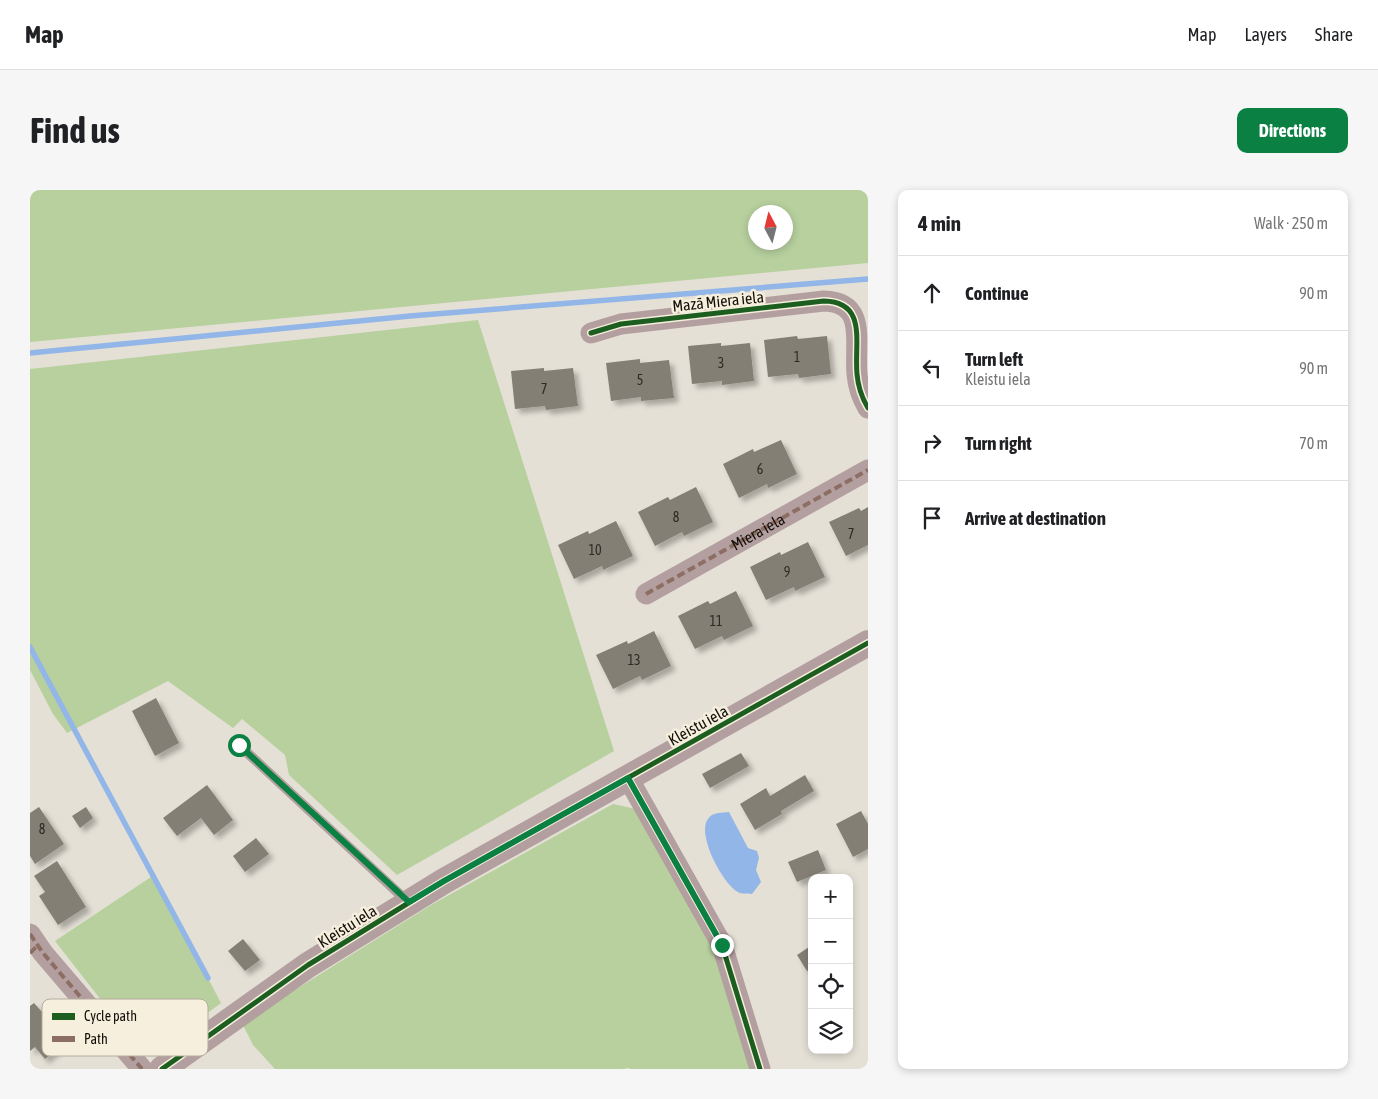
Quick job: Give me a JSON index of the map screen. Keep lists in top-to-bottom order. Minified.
{"streets":{"street":["Mazā Miera iela","Miera iela","Kleistu iela"]},"house_numbers":["1","3","5","7","6","8","7","10","9","11","13","8"],"legend":["Cycle path","Path"],"north":"top","page":{"header":"Map","nav":["Map","Layers","Share"],"buttons":"Directions","title":"Find us","heading":["4 min","Walk · 250 m"],"list":[["Continue","90 m"],["Turn left","Kleistu iela","90 m"],["Turn right","70 m"],"Arrive at destination"],"map_buttons":["+","−"]}}
